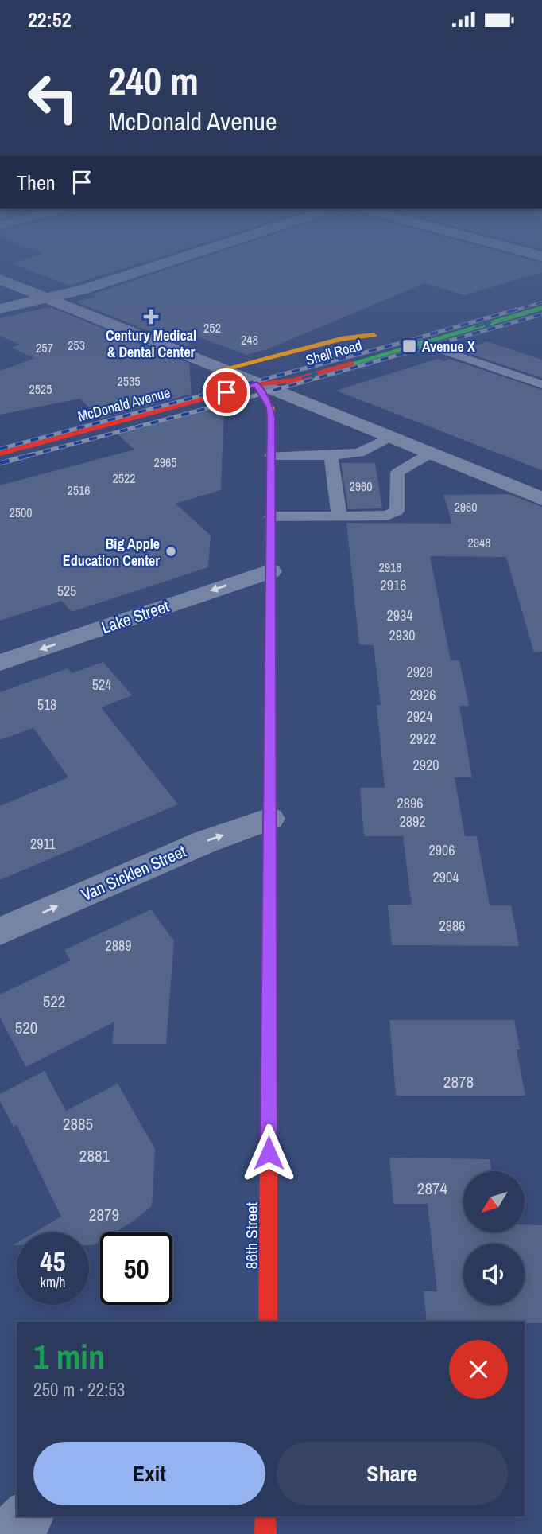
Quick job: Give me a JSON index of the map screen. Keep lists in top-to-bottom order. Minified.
{"streets":{"main road":["Shell Road","McDonald Avenue","86th Street"],"street":["Lake Street","Van Sicklen Street"]},"crossings":[["Shell Road","McDonald Avenue"],["Shell Road","86th Street"],["McDonald Avenue","86th Street"],["Lake Street","86th Street"],["Van Sicklen Street","86th Street"]],"one_way":["Shell Road","Lake Street","Van Sicklen Street"],"places":{"health":["Century Medical & Dental Center"],"transit":["Avenue X"],"other":["Big Apple Education Center"]},"house_numbers":["252","248","253","257","2535","2525","2965","2522","2960","2516","2960","2500","2948","2918","2916","525","2934","2930","2928","524","2926","518","2924","2922","2920","2896","2892","2911","2906","2904","2886","2889","522","520","2878","2885","2881","2874","2879"],"north":"bottom left","page":{"status":"22:52","turn":["240 m","McDonald Avenue"],"then":"Then","speed":"45 km/h","limit":"50","heading":["1 min","250 m · 22:53"],"buttons":["Exit","Share"]}}
